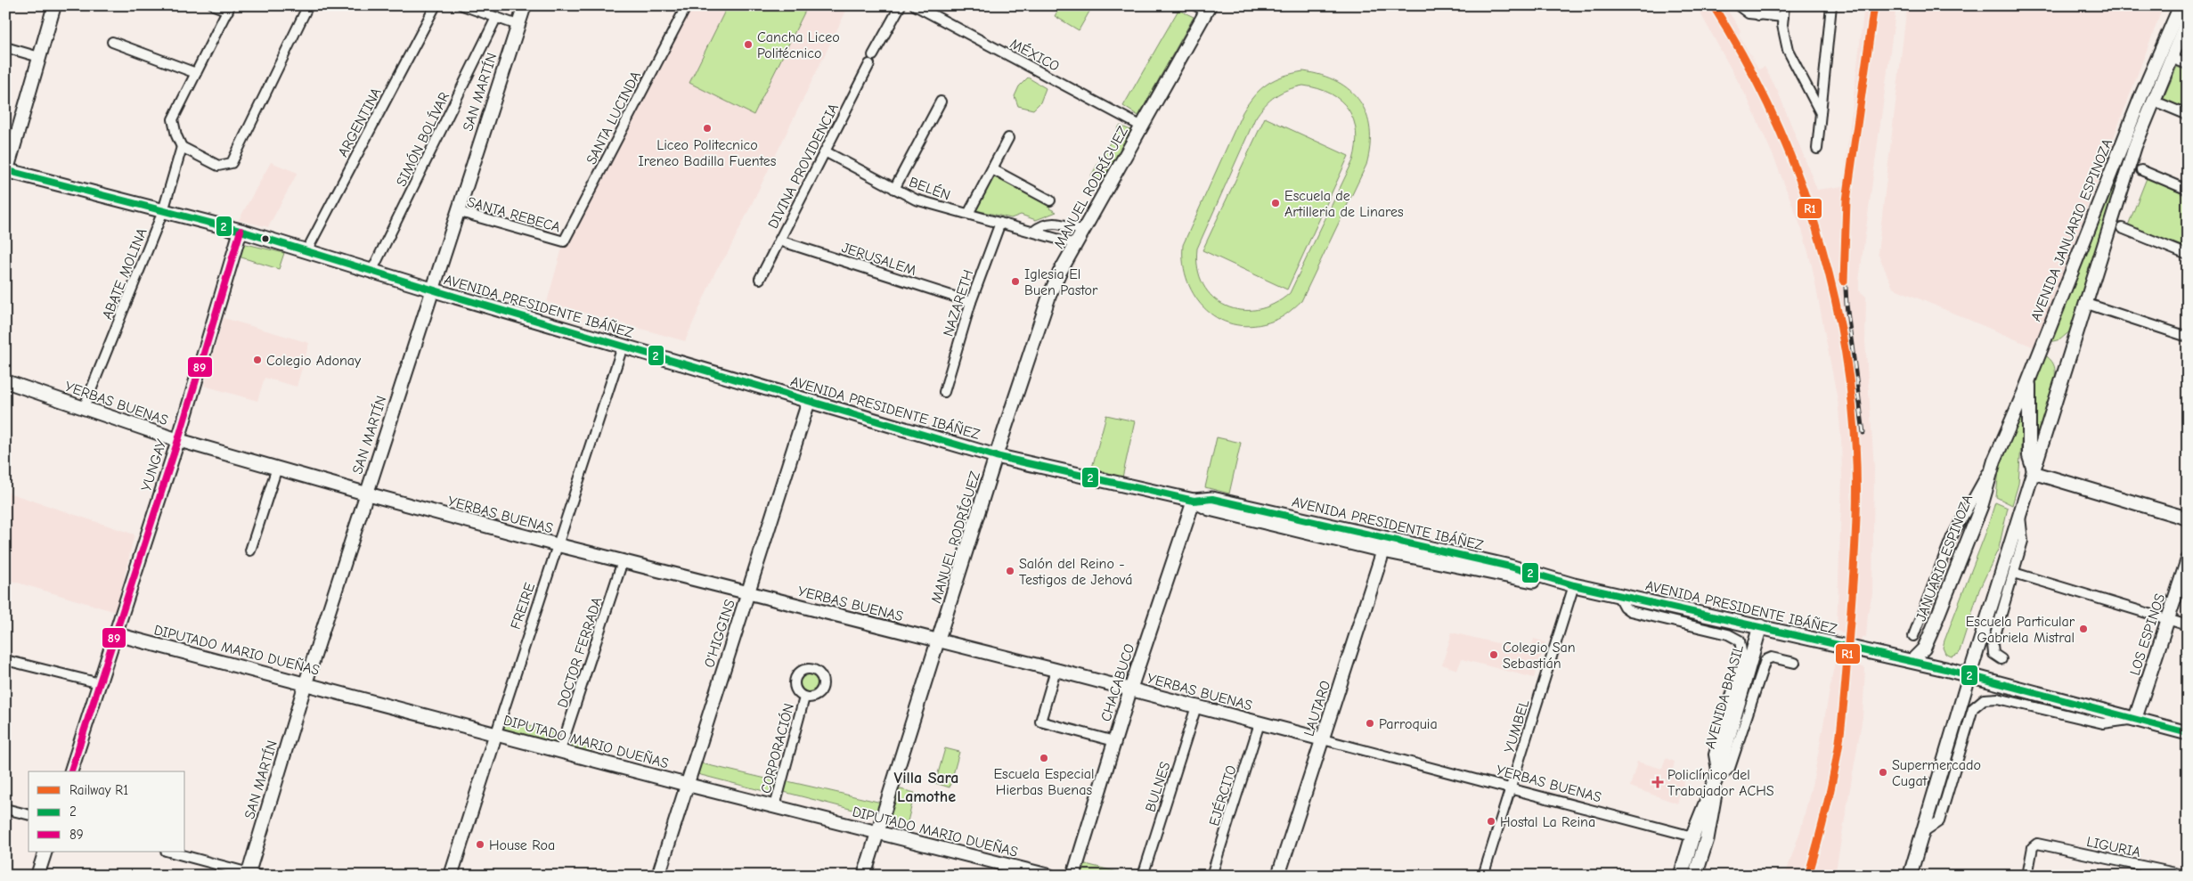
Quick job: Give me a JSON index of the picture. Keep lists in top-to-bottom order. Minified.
{"streets":{"main road":["AVENIDA PRESIDENTE IBÁÑEZ","AVENIDA BRASIL"],"street":["MÉXICO","SAN MARTÍN","SANTA LUCINDA","ARGENTINA","SIMÓN BOLÍVAR","DIVINA PROVIDENCIA","MANUEL RODRÍGUEZ","BELÉN","SANTA REBECA","AVENIDA JANUARIO ESPINOZA","JERUSALEM","ABATE MOLINA","NAZARETH","YERBAS BUENAS","YUNGAY","JANUARIO ESPINOZA","FREIRE","O'HIGGINS","LOS ESPINOS","DIPUTADO MARIO DUEÑAS","DOCTOR FERRADA","CHACABUCO","LAUTARO","YUMBEL","CORPORACIÓN","BULNES","EJÉRCITO","LIGURIA"]},"crossings":[["MÉXICO","MANUEL RODRÍGUEZ"],["SAN MARTÍN","SANTA REBECA"],["SAN MARTÍN","AVENIDA PRESIDENTE IBÁÑEZ"],["SAN MARTÍN","YERBAS BUENAS"],["SAN MARTÍN","DIPUTADO MARIO DUEÑAS"],["SANTA LUCINDA","SANTA REBECA"],["ARGENTINA","AVENIDA PRESIDENTE IBÁÑEZ"],["SIMÓN BOLÍVAR","AVENIDA PRESIDENTE IBÁÑEZ"],["DIVINA PROVIDENCIA","BELÉN"],["DIVINA PROVIDENCIA","JERUSALEM"],["MANUEL RODRÍGUEZ","BELÉN"],["MANUEL RODRÍGUEZ","AVENIDA PRESIDENTE IBÁÑEZ"],["MANUEL RODRÍGUEZ","YERBAS BUENAS"],["MANUEL RODRÍGUEZ","DIPUTADO MARIO DUEÑAS"],["BELÉN","NAZARETH"],["AVENIDA JANUARIO ESPINOZA","AVENIDA PRESIDENTE IBÁÑEZ"],["AVENIDA JANUARIO ESPINOZA","JANUARIO ESPINOZA"],["JERUSALEM","NAZARETH"],["ABATE MOLINA","AVENIDA PRESIDENTE IBÁÑEZ"],["ABATE MOLINA","YERBAS BUENAS"],["AVENIDA PRESIDENTE IBÁÑEZ","YUNGAY"],["AVENIDA PRESIDENTE IBÁÑEZ","JANUARIO ESPINOZA"],["AVENIDA PRESIDENTE IBÁÑEZ","FREIRE"],["AVENIDA PRESIDENTE IBÁÑEZ","O'HIGGINS"],["AVENIDA PRESIDENTE IBÁÑEZ","LOS ESPINOS"],["AVENIDA PRESIDENTE IBÁÑEZ","CHACABUCO"],["AVENIDA PRESIDENTE IBÁÑEZ","AVENIDA BRASIL"],["AVENIDA PRESIDENTE IBÁÑEZ","LAUTARO"],["AVENIDA PRESIDENTE IBÁÑEZ","YUMBEL"],["YERBAS BUENAS","YUNGAY"],["YERBAS BUENAS","FREIRE"],["YERBAS BUENAS","O'HIGGINS"],["YERBAS BUENAS","DOCTOR FERRADA"],["YERBAS BUENAS","CHACABUCO"],["YERBAS BUENAS","AVENIDA BRASIL"],["YERBAS BUENAS","LAUTARO"],["YERBAS BUENAS","YUMBEL"],["YERBAS BUENAS","BULNES"],["YERBAS BUENAS","EJÉRCITO"],["YUNGAY","DIPUTADO MARIO DUEÑAS"],["FREIRE","DIPUTADO MARIO DUEÑAS"],["O'HIGGINS","DIPUTADO MARIO DUEÑAS"],["DIPUTADO MARIO DUEÑAS","DOCTOR FERRADA"],["DIPUTADO MARIO DUEÑAS","CORPORACIÓN"]],"districts":["Villa Sara Lamothe"],"places":{"other":["Cancha Liceo Politécnico","Liceo Politecnico Ireneo Badilla Fuentes","Escuela de Artilleria de Linares","Iglesia El Buen Pastor","Colegio Adonay","Salón del Reino - Testigos de Jehová","Escuela Particular Gabriela Mistral","Colegio San Sebastián","Parroquia","Escuela Especial Hierbas Buenas","Supermercado Cugat","Hostal La Reina","House Roa"],"health":["Policlínico del Trabajador ACHS"]},"lines":["rail line R1","transit line 2","transit line 89"],"legend":["Railway R1","2","89"]}
